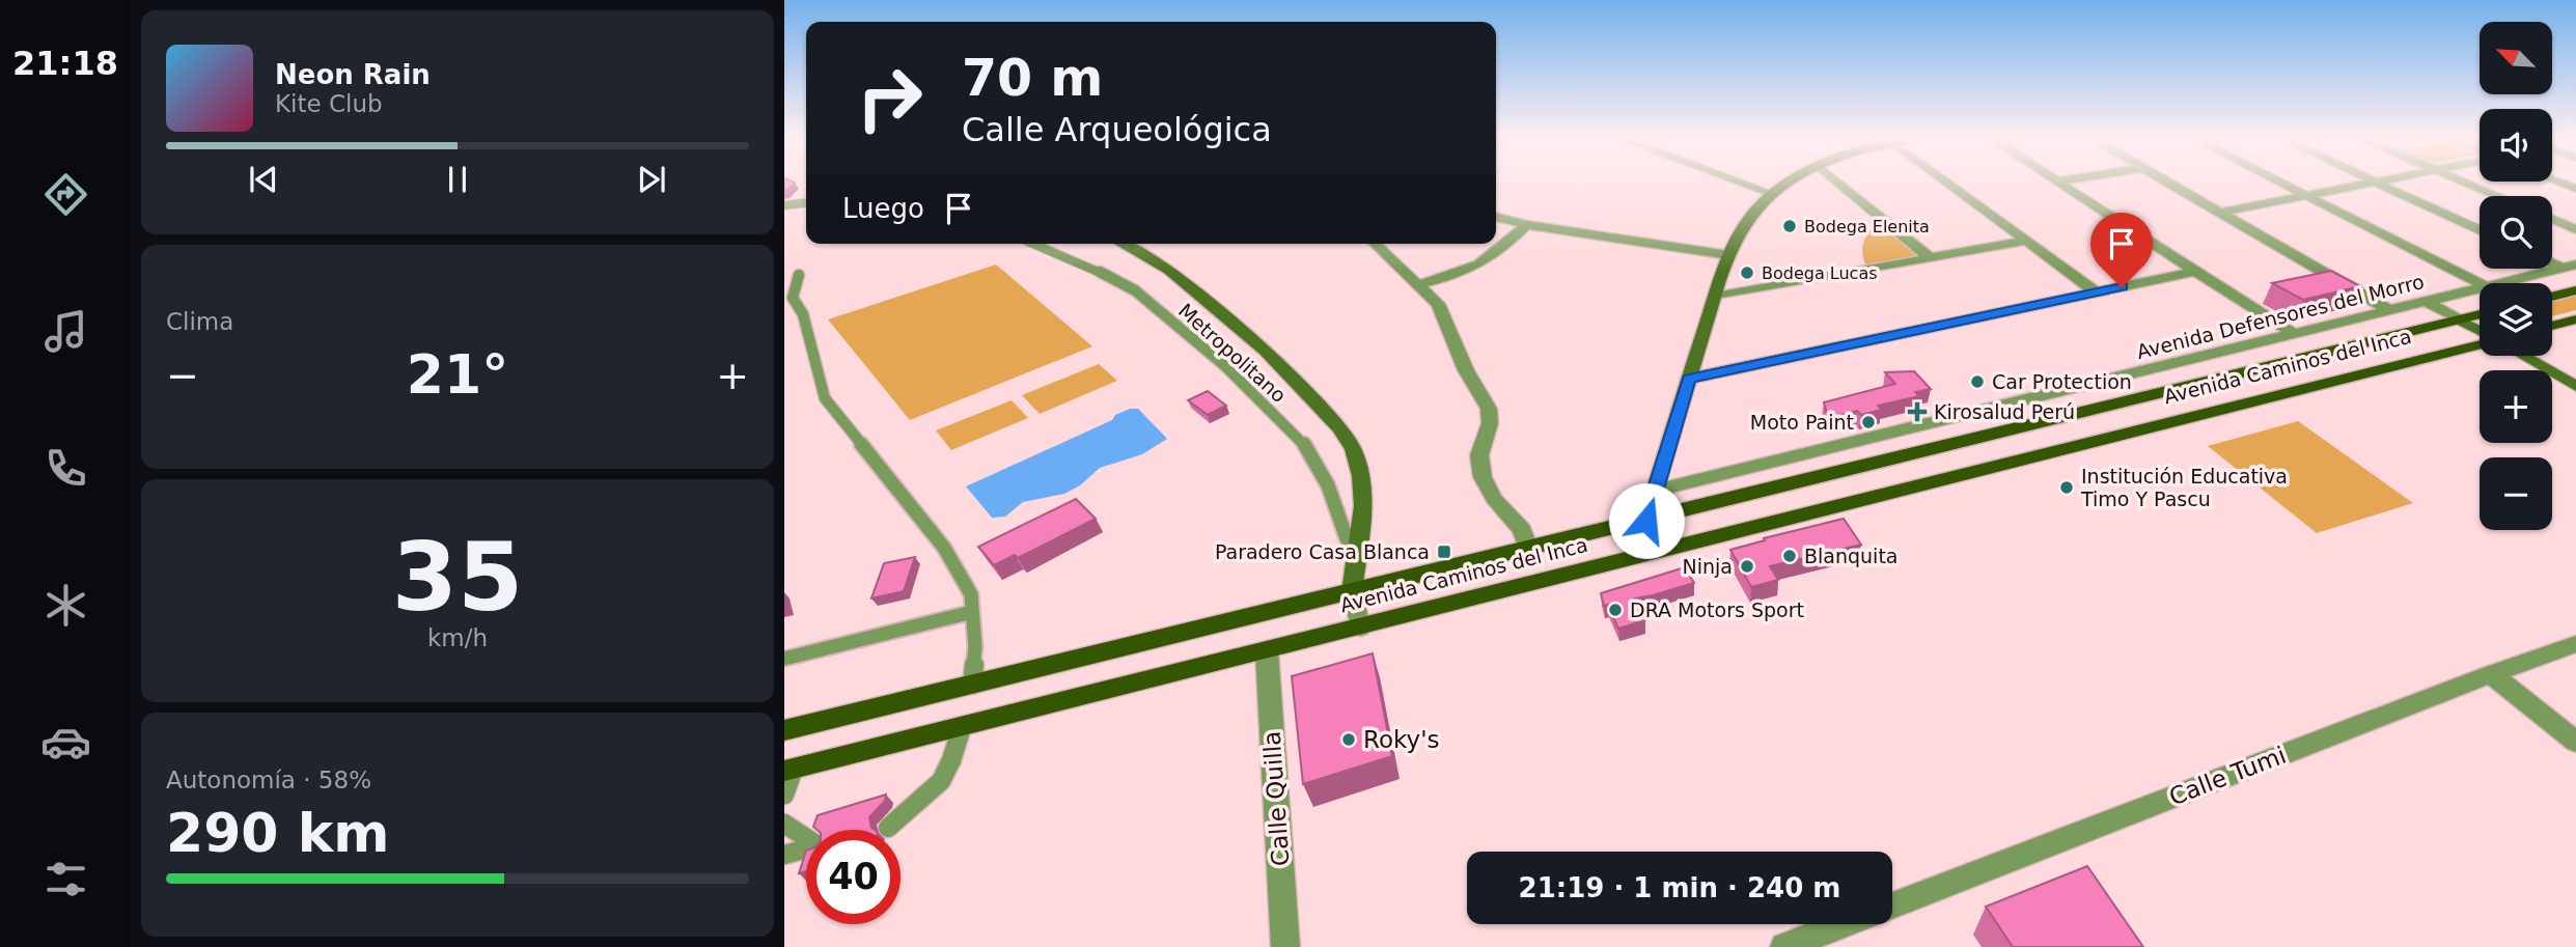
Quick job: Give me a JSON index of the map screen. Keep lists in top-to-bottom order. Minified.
{"streets":{"main road":["Avenida Caminos del Inca"],"street":["Avenida Defensores del Morro","Calle Tumi","Calle Quilla"],"lane":["Metropolitano"]},"crossings":[["Avenida Caminos del Inca","Calle Quilla"]],"places":{"other":["Bodega Elenita","Bodega Lucas","Car Protection","Moto Paint","Institución Educativa Timo Y Pascu","Blanquita","Ninja","DRA Motors Sport","Roky's"],"health":["Kirosalud Perú"],"transit":["Paradero Casa Blanca"]},"north":"top left","page":{"tabs":"21:18","map_buttons":["+","−"],"turn":["70 m","Calle Arqueológica"],"song":["Neon Rain","Kite Club"],"then":"Luego","tile":["Clima",["35","km/h"],["Autonomía · 58%","290 km"]],"heat":["−","21°","+"],"limit":"40","trip":"21:19 · 1 min · 240 m"}}
